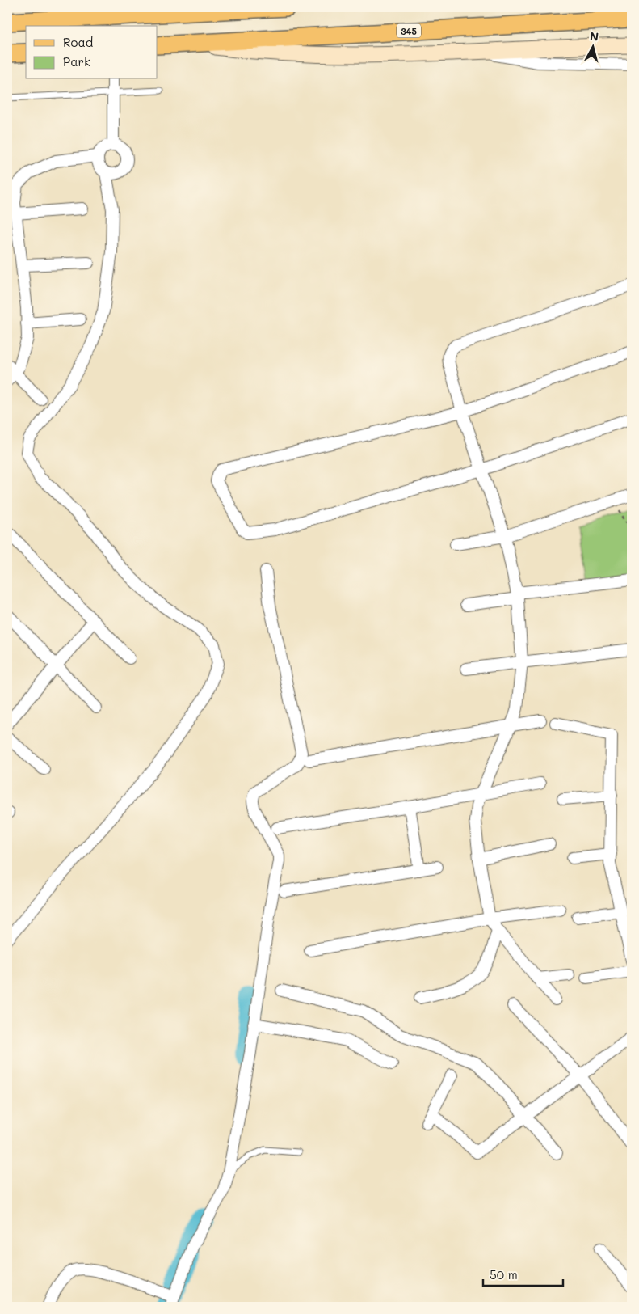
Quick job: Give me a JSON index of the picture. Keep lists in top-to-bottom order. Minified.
{"streets":{"main road":["345"]},"legend":["Road","Park"],"scale_bar":"50 m","north":"top"}
